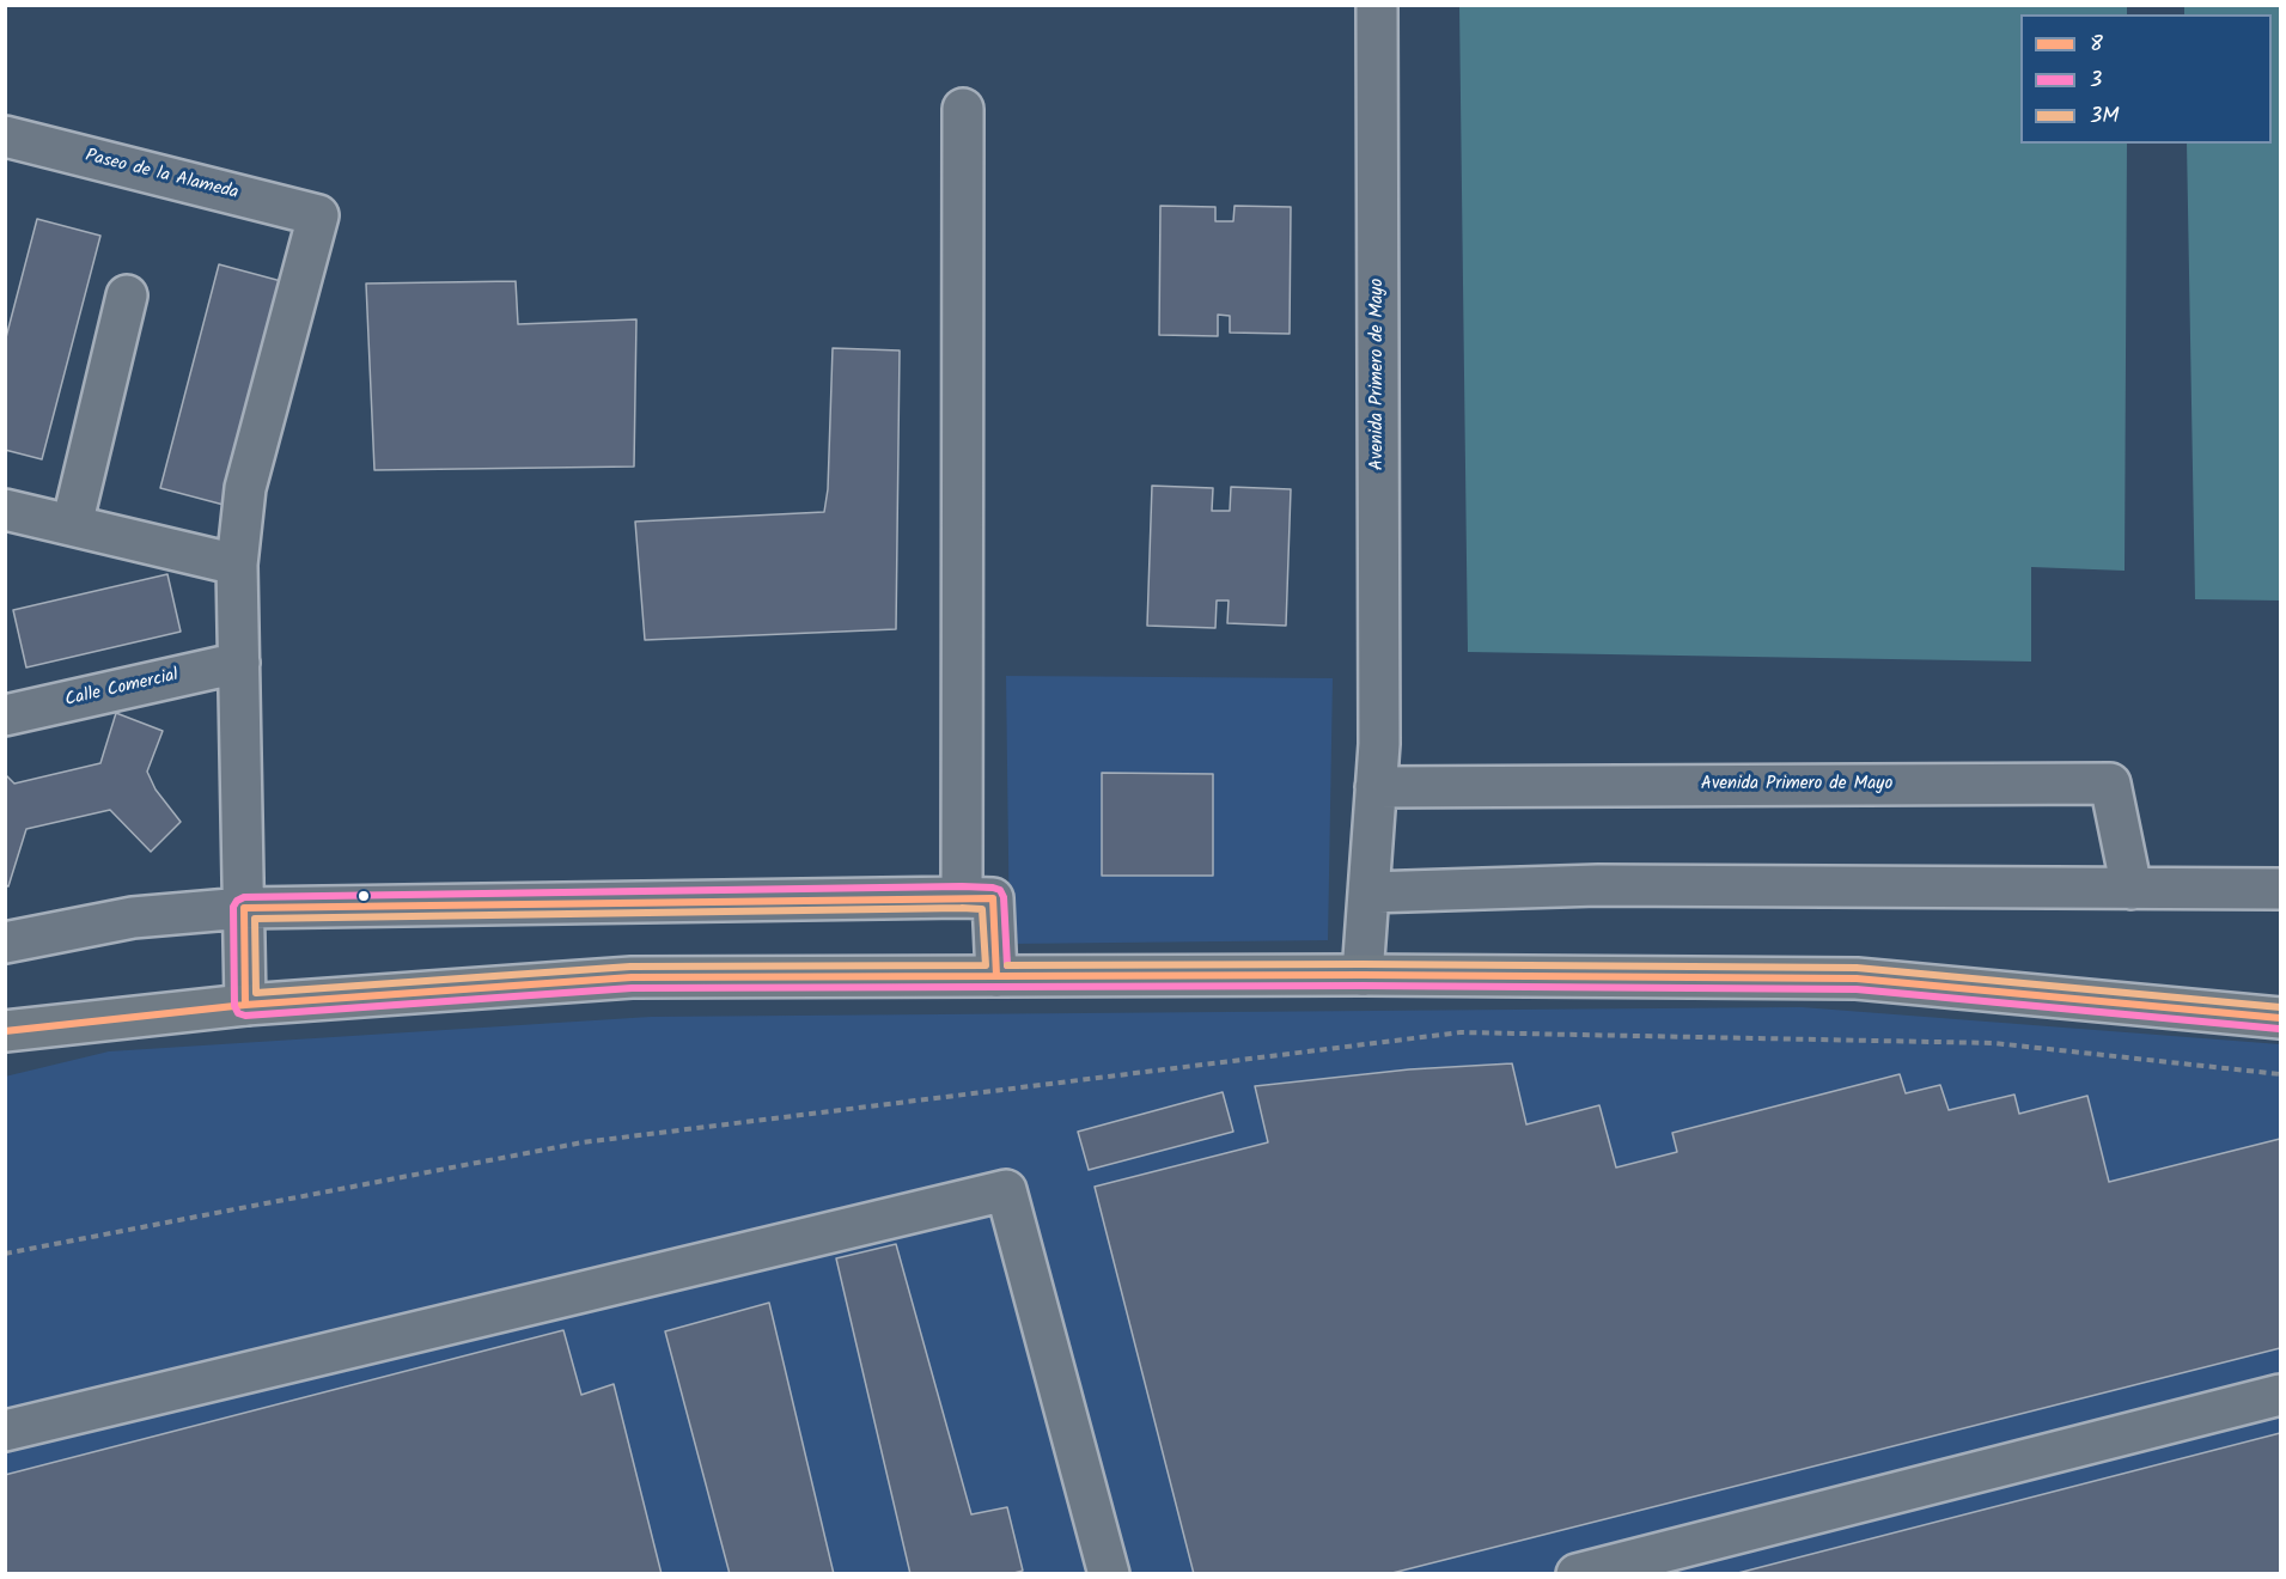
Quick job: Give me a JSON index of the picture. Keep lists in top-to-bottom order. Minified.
{"streets":{"street":["Paseo de la Alameda","Avenida Primero de Mayo","Calle Comercial"]},"lines":["transit line 3","transit line 8","transit line 3M"],"legend":["8","3","3M"]}
